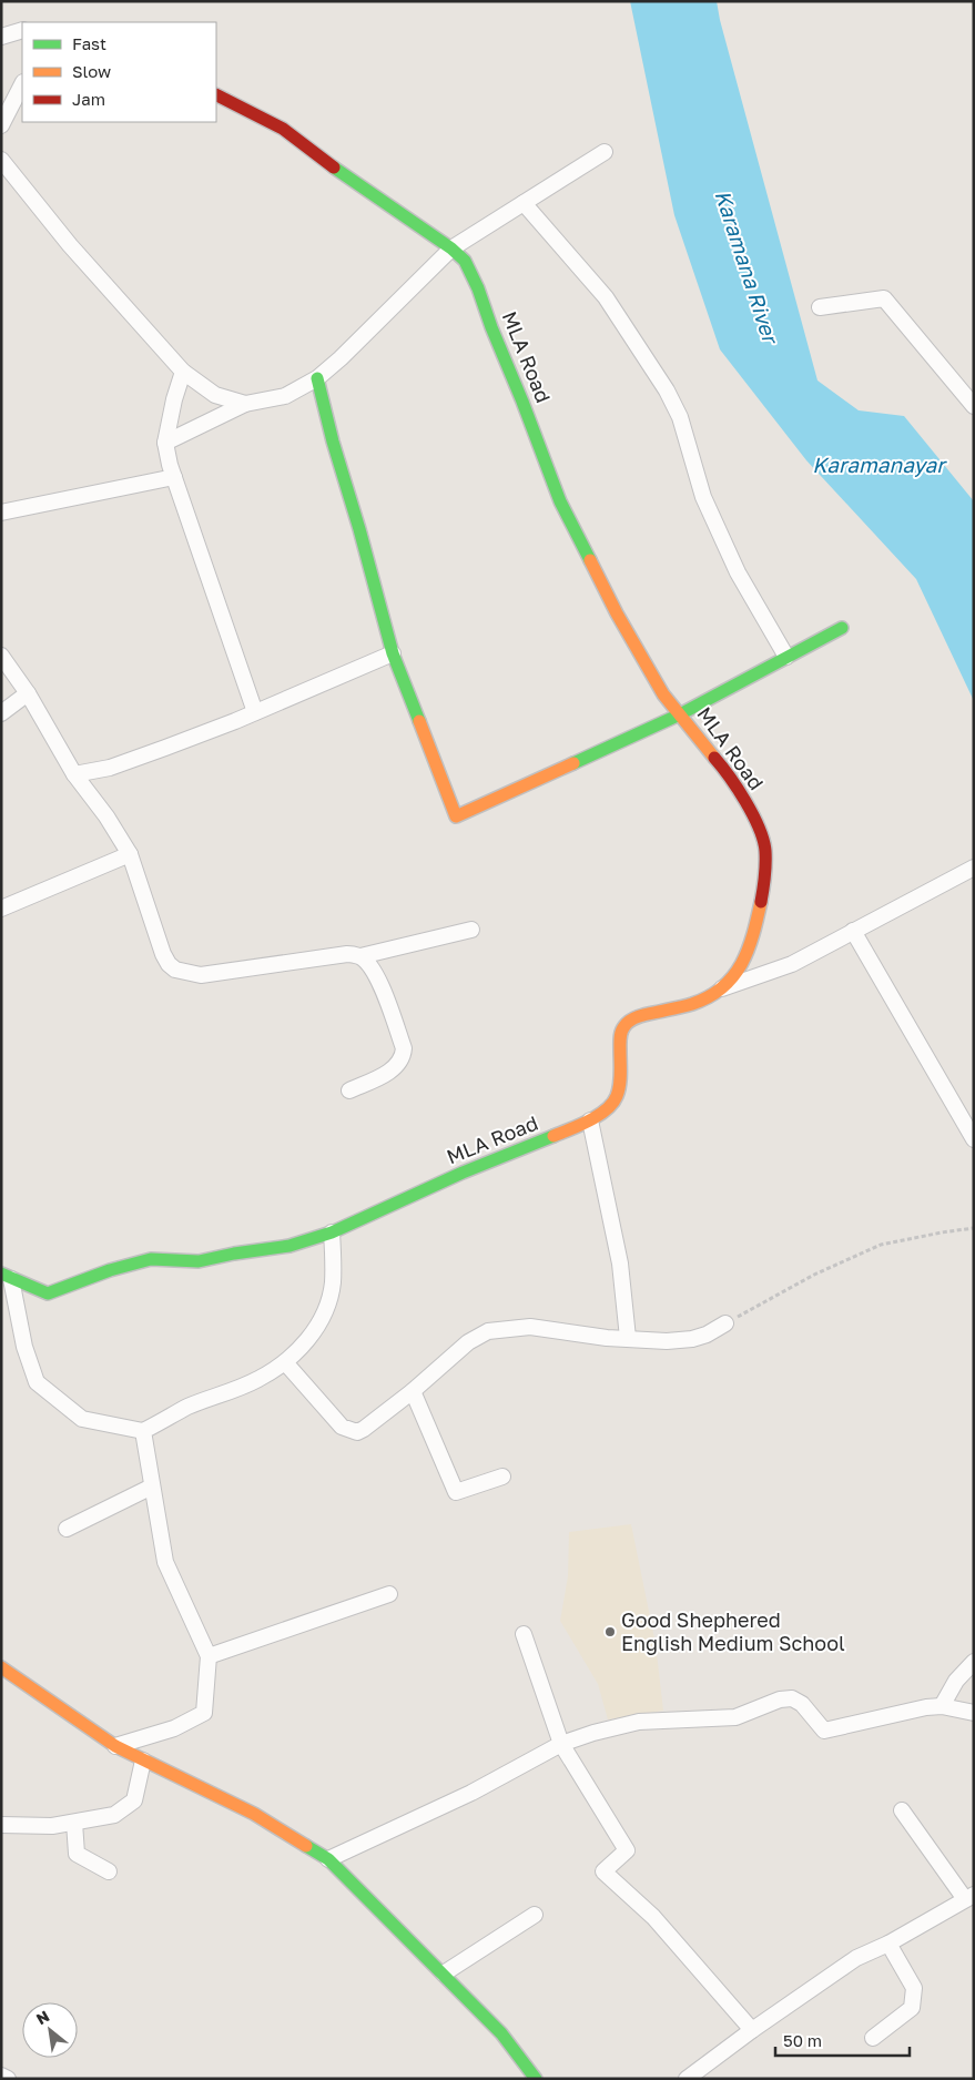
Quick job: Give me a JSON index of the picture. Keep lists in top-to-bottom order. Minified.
{"streets":{"street":["MLA Road"]},"water":["Karamana River","Karamanayar"],"places":["Good Shephered English Medium School"],"legend":["Fast","Slow","Jam"],"scale_bar":"50 m","north":"top left"}
